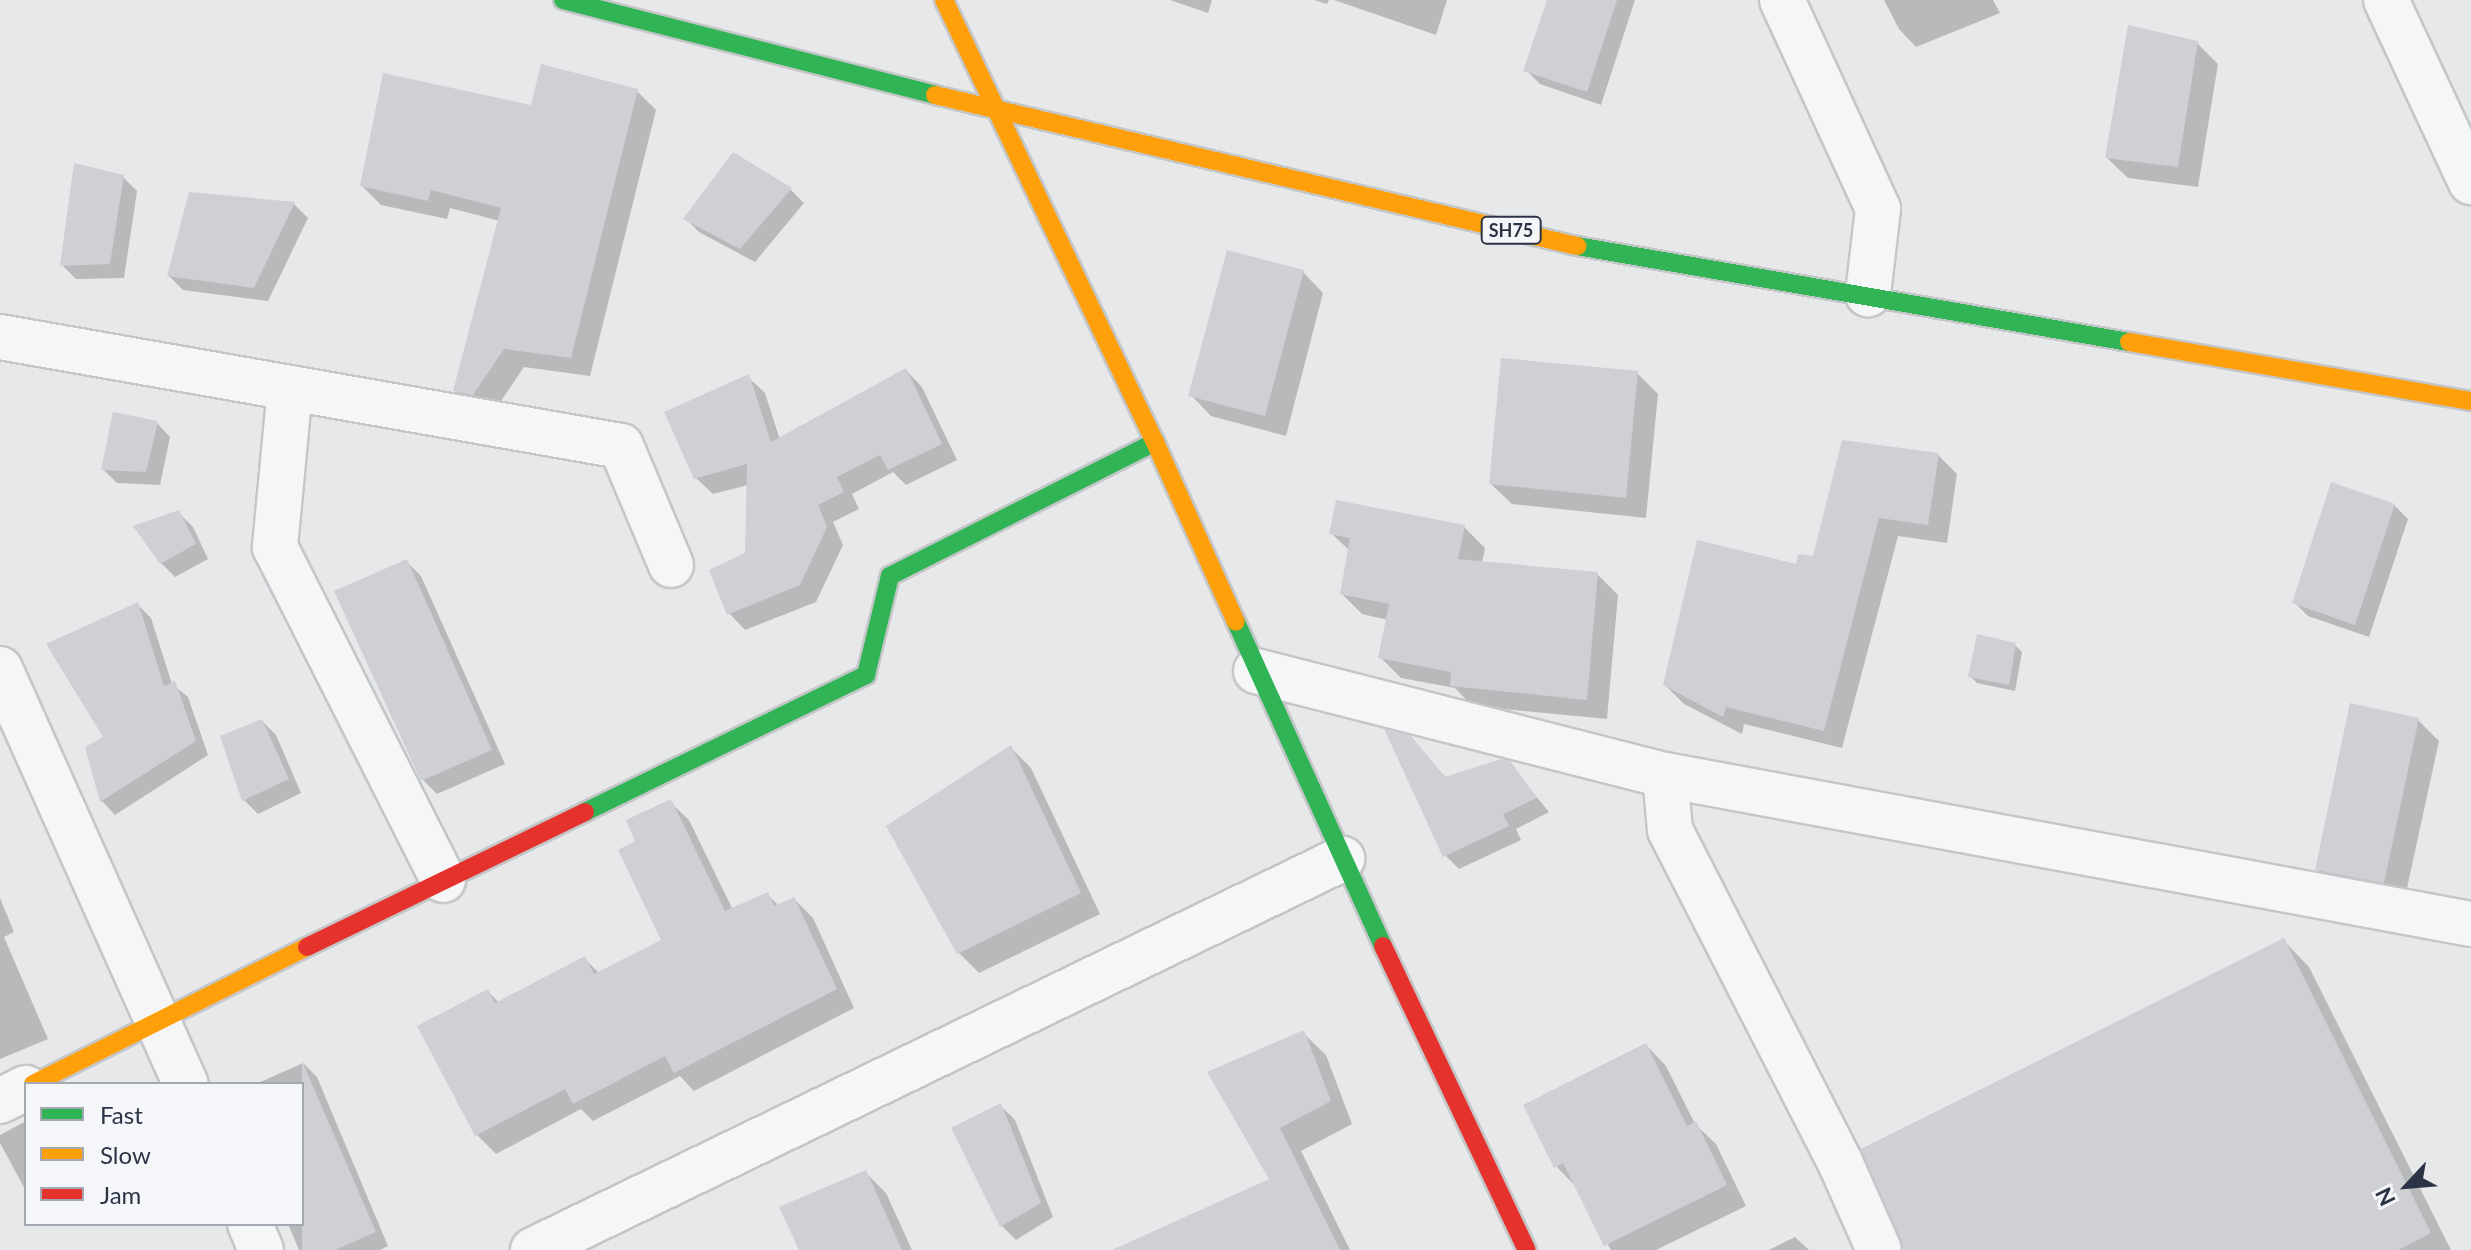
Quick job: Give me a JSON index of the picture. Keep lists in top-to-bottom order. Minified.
{"streets":{"street":["SH75"]},"legend":["Fast","Slow","Jam"],"north":"bottom left"}
